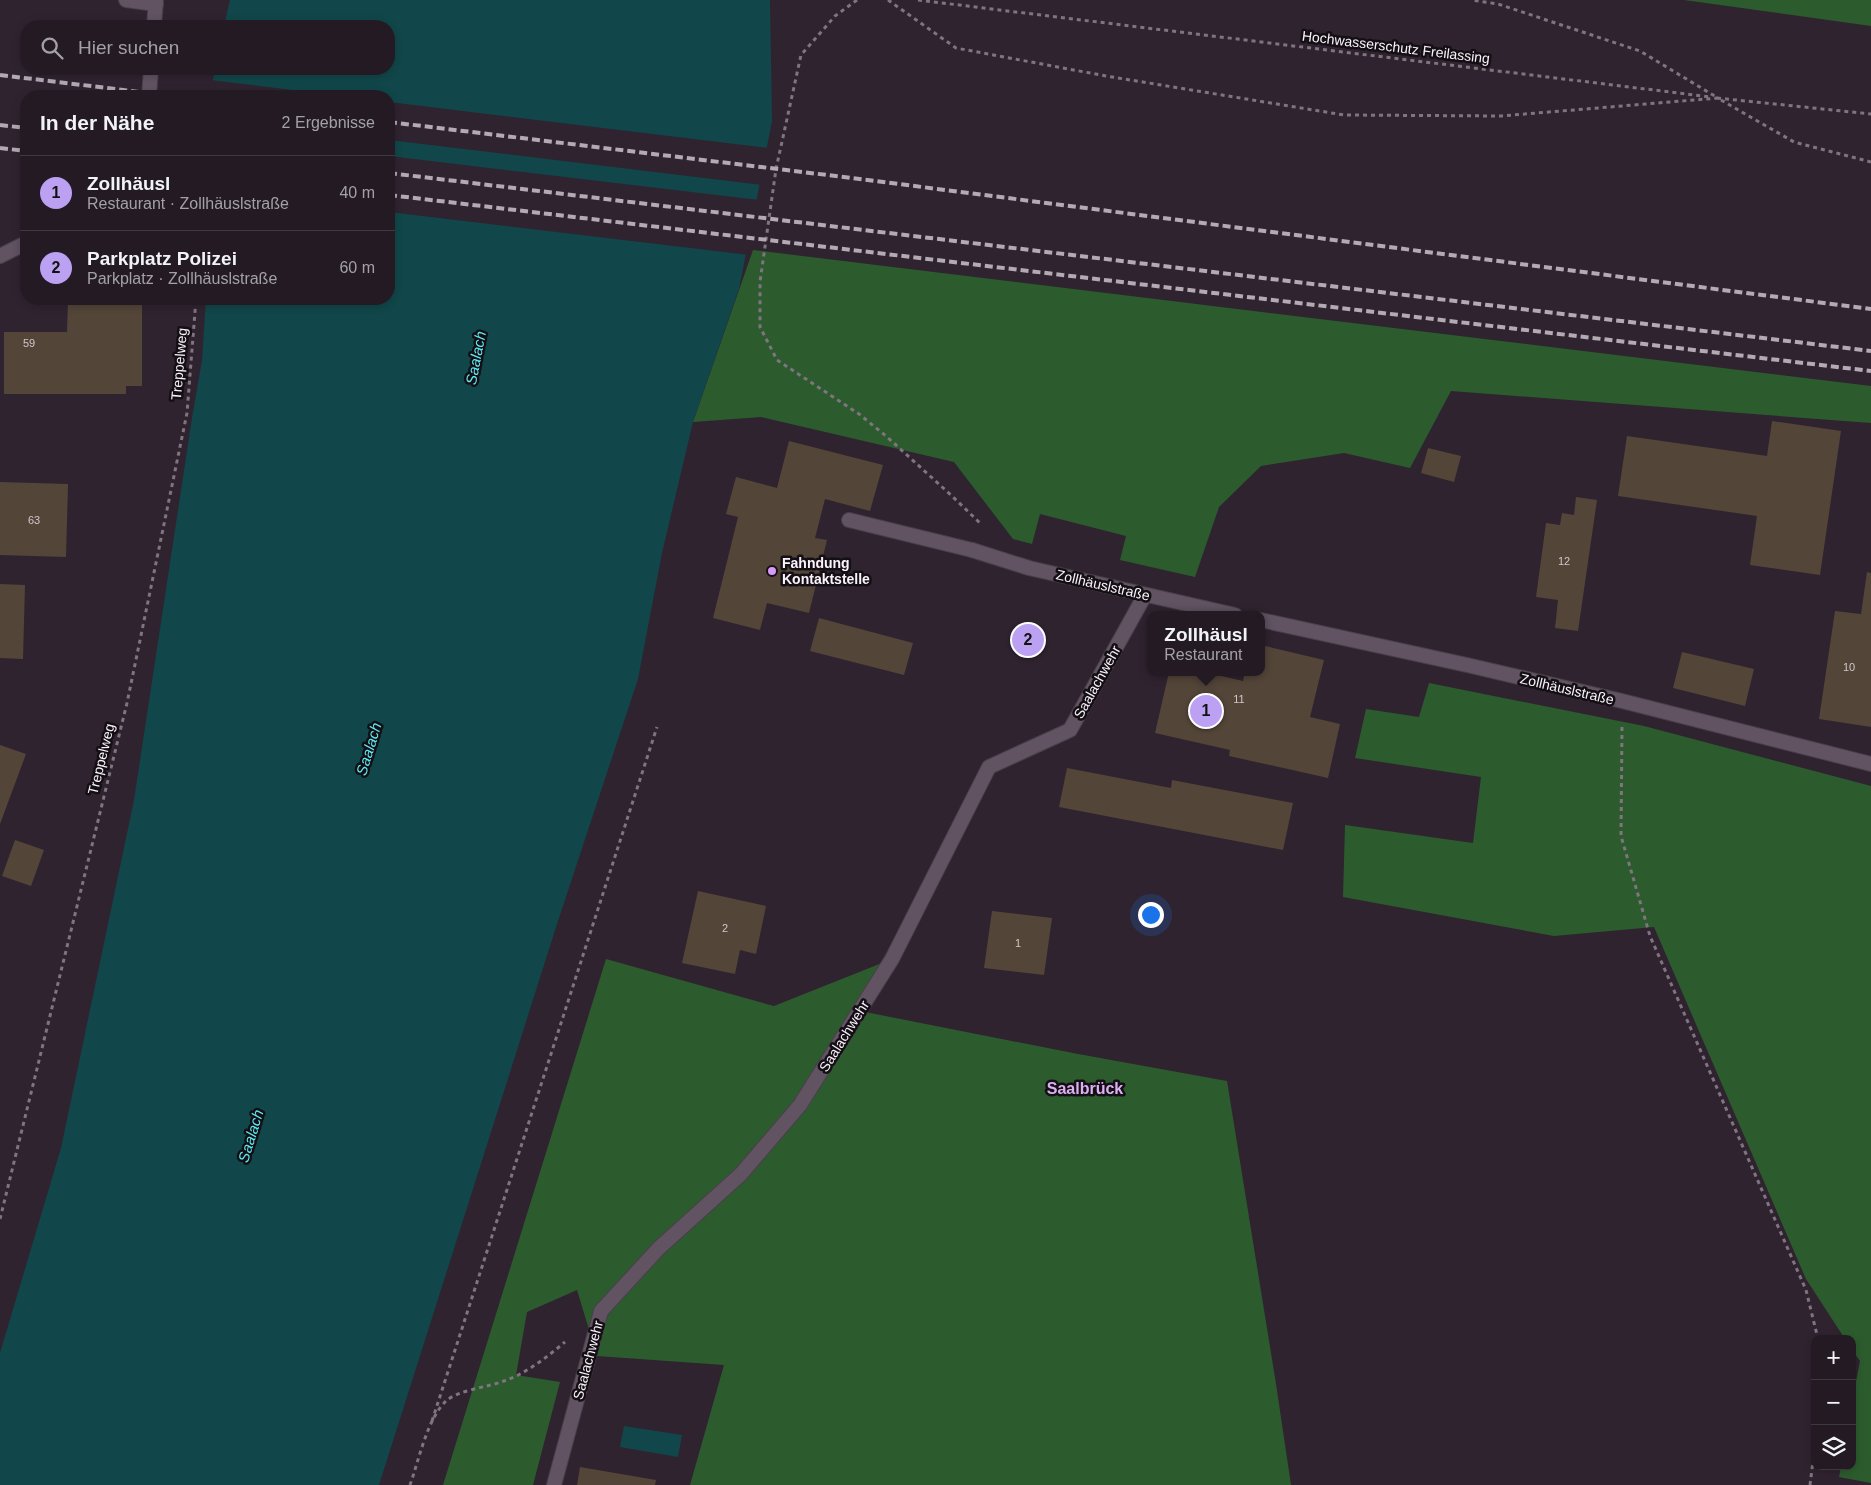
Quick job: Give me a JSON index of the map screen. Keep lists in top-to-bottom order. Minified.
{"streets":{"street":["Zollhäuslstraße","Saalachwehr"],"path":["Hochwasserschutz Freilassing","Treppelweg"]},"crossings":[["Zollhäuslstraße","Saalachwehr"]],"districts":["Saalbrück"],"water":["Saalach"],"places":["Fahndung Kontaktstelle"],"house_numbers":["59","63","12","10","11","2","1"],"page":{"search":"Hier suchen","heading":["In der Nähe","2 Ergebnisse"],"list":[{"mark":"1","name":"Zollhäusl","note":"Restaurant · Zollhäuslstraße","value":"40 m"},{"mark":"2","name":"Parkplatz Polizei","note":"Parkplatz · Zollhäuslstraße","value":"60 m"}],"popup":["Zollhäusl","Restaurant"],"pins":["2","1"],"map_buttons":["+","−"]}}
